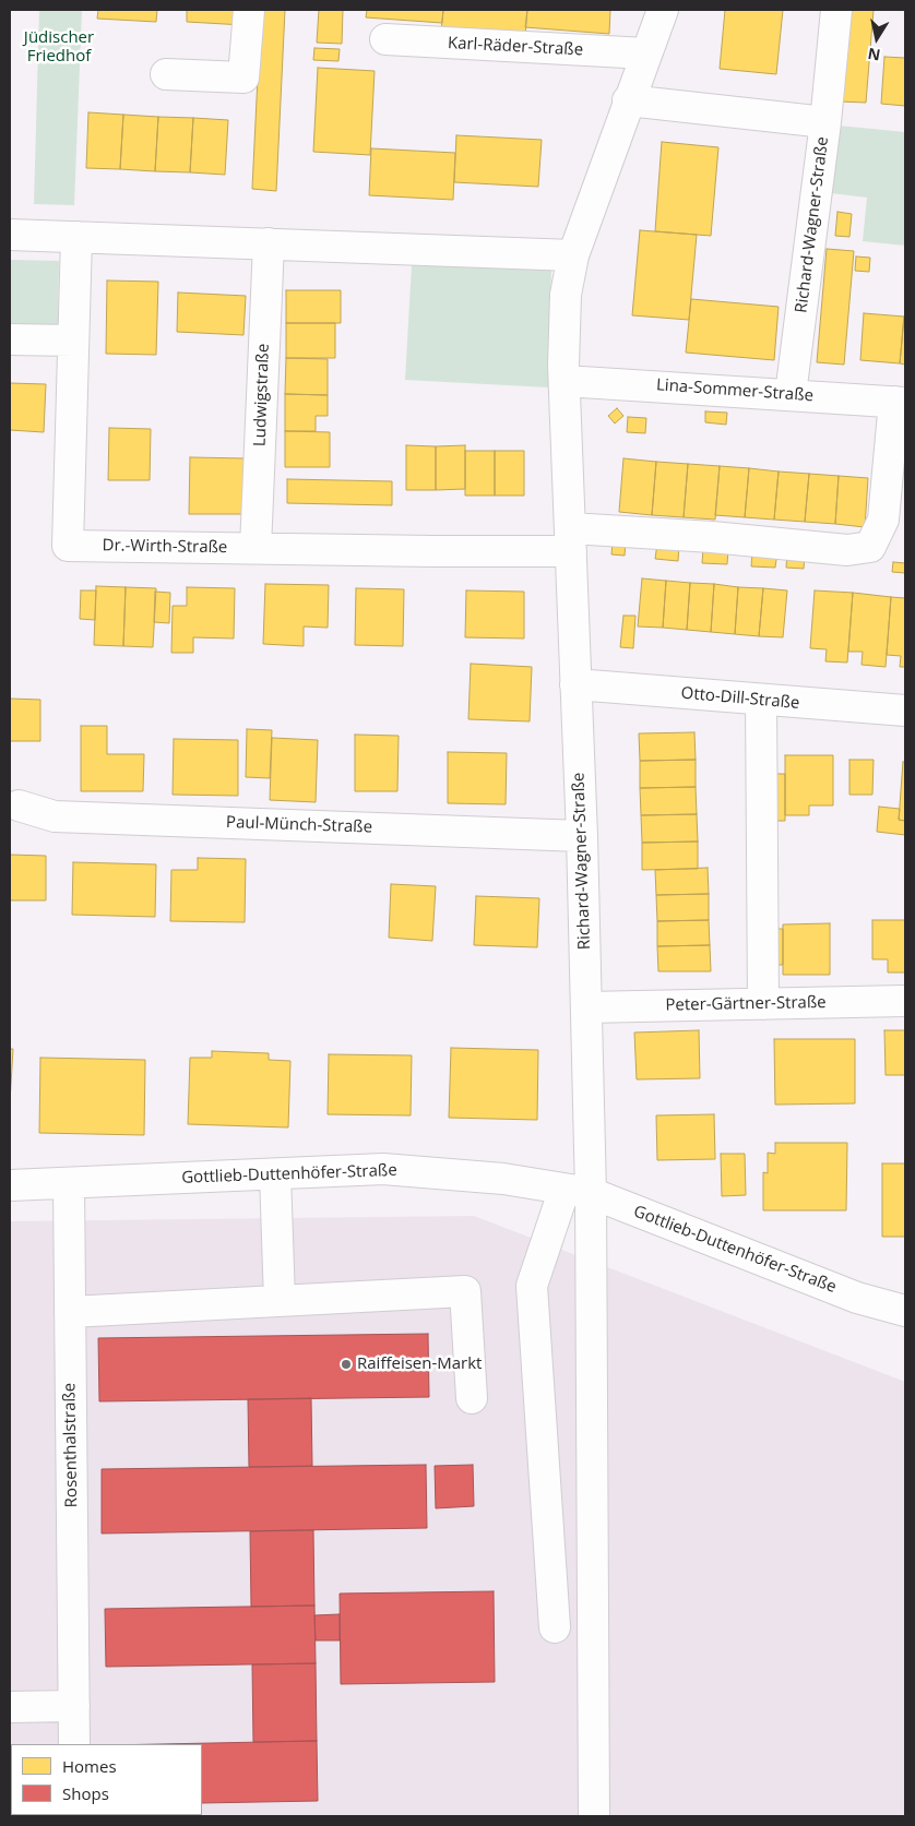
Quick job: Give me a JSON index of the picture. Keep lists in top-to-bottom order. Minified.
{"streets":{"street":["Karl-Räder-Straße","Richard-Wagner-Straße","Lina-Sommer-Straße","Ludwigstraße","Dr.-Wirth-Straße","Otto-Dill-Straße","Paul-Münch-Straße","Peter-Gärtner-Straße","Gottlieb-Duttenhöfer-Straße","Rosenthalstraße"]},"crossings":[["Karl-Räder-Straße","Richard-Wagner-Straße"],["Richard-Wagner-Straße","Lina-Sommer-Straße"],["Richard-Wagner-Straße","Dr.-Wirth-Straße"],["Richard-Wagner-Straße","Otto-Dill-Straße"],["Richard-Wagner-Straße","Paul-Münch-Straße"],["Richard-Wagner-Straße","Peter-Gärtner-Straße"],["Richard-Wagner-Straße","Gottlieb-Duttenhöfer-Straße"],["Ludwigstraße","Dr.-Wirth-Straße"],["Gottlieb-Duttenhöfer-Straße","Rosenthalstraße"]],"parks":["Jüdischer Friedhof"],"places":["Raiffeisen-Markt"],"legend":["Homes","Shops"],"north":"bottom"}
